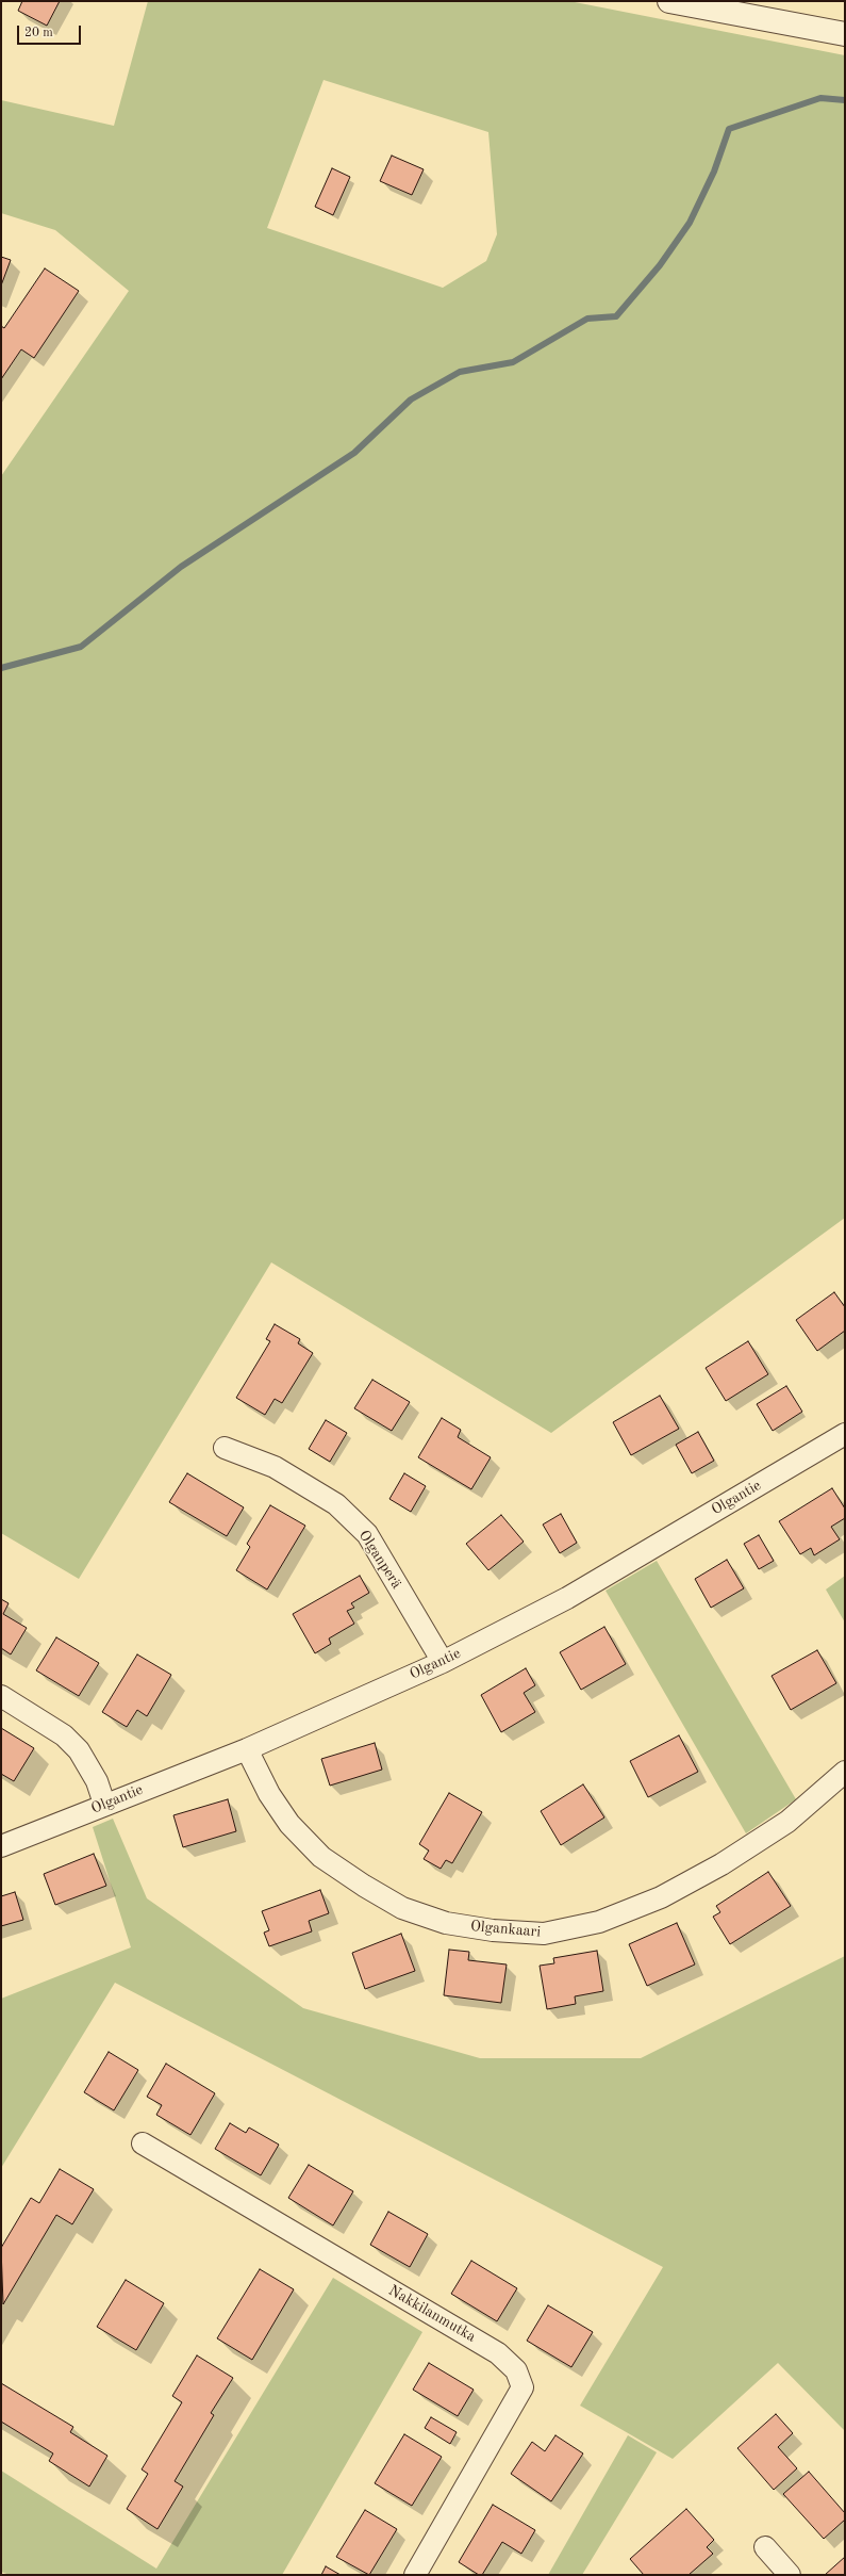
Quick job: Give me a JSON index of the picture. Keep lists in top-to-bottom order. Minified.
{"streets":{"street":["Olgantie","Olganperä","Olgankaari","Nakkilanmutka"]},"crossings":[["Olgantie","Olganperä"],["Olgantie","Olgankaari"]],"scale_bar":"20 m"}
